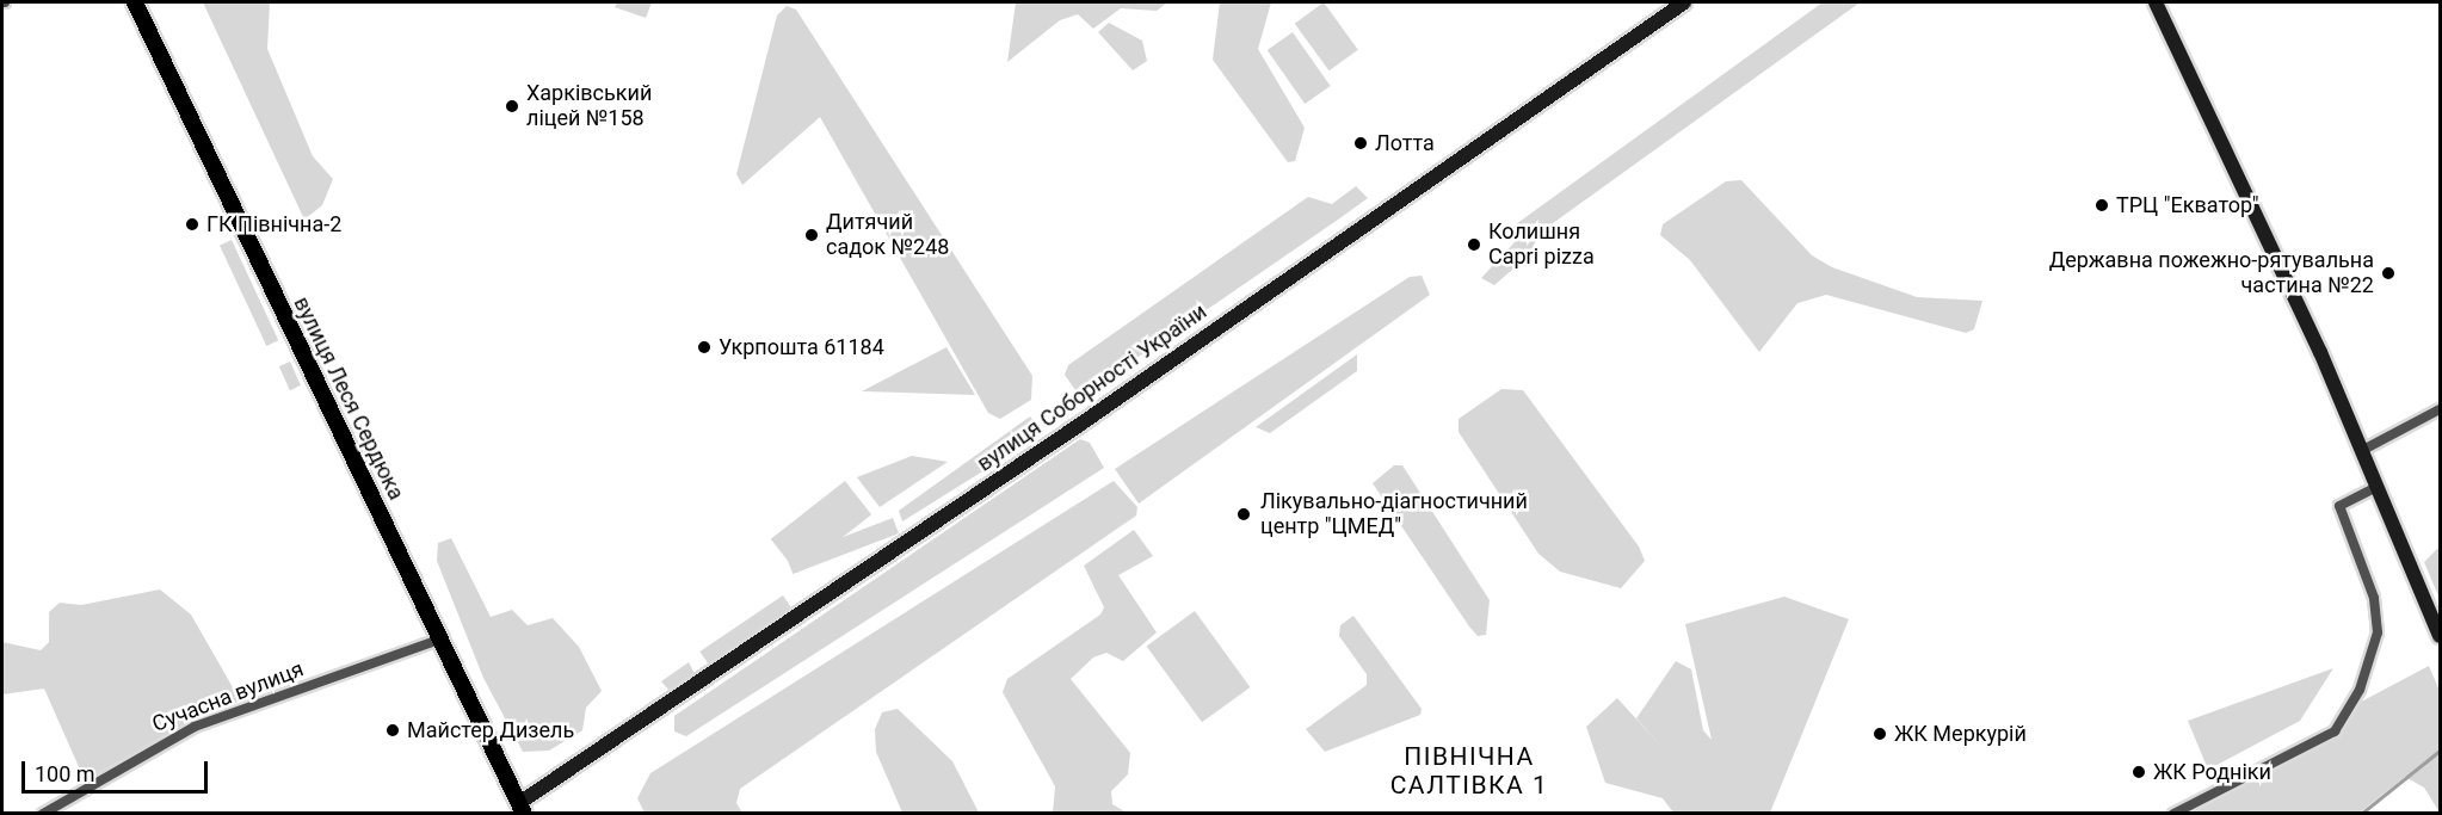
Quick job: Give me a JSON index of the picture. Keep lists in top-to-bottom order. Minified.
{"streets":{"main road":["вулиця Леся Сердюка"],"street":["вулиця Соборності України","Сучасна вулиця"]},"crossings":[["вулиця Соборності України","вулиця Леся Сердюка"],["вулиця Леся Сердюка","Сучасна вулиця"]],"districts":["ПІВНІЧНА САЛТІВКА 1"],"places":["Харківський ліцей №158","Лотта","ТРЦ \"Екватор\"","ГК Північна-2","Дитячий садок №248","Колишня Capri pizza","Державна пожежно-рятувальна частина №22","Укрпошта 61184","Лікувально-діагностичний центр \"ЦМЕД\"","Майстер Дизель","ЖК Меркурій","ЖК Родніки"],"scale_bar":"100 m"}
